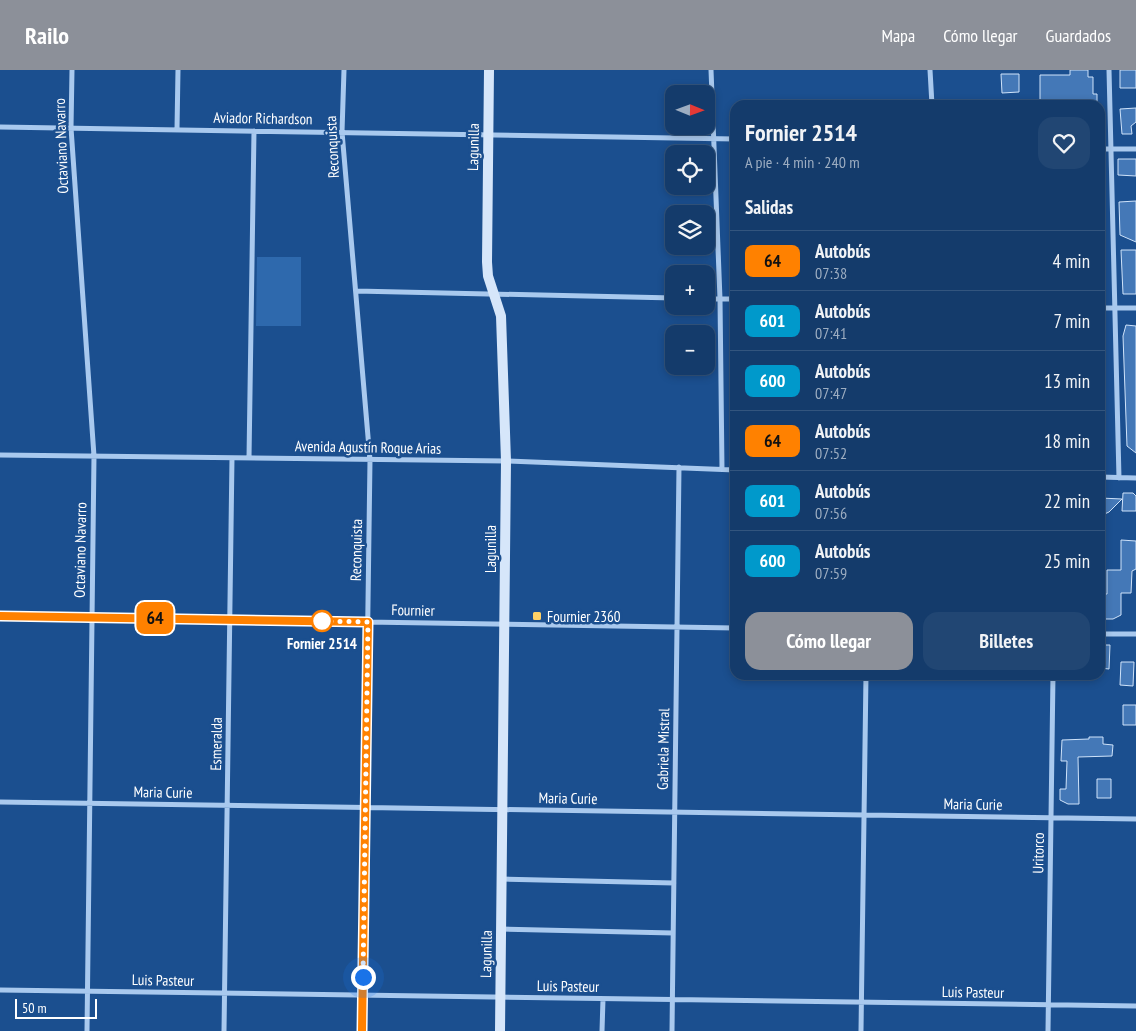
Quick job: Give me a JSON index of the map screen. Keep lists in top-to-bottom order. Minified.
{"streets":{"main road":["Lagunilla"],"street":["Aviador Richardson","Octaviano Navarro","Reconquista","Avenida Agustín Roque Arias","Fournier","Esmeralda","Gabriela Mistral","Maria Curie","Uritorco","Luis Pasteur"]},"crossings":[["Aviador Richardson","Octaviano Navarro"],["Aviador Richardson","Reconquista"],["Aviador Richardson","Lagunilla"],["Octaviano Navarro","Avenida Agustín Roque Arias"],["Octaviano Navarro","Fournier"],["Octaviano Navarro","Maria Curie"],["Octaviano Navarro","Luis Pasteur"],["Reconquista","Avenida Agustín Roque Arias"],["Reconquista","Fournier"],["Reconquista","Maria Curie"],["Reconquista","Luis Pasteur"],["Lagunilla","Avenida Agustín Roque Arias"],["Lagunilla","Fournier"],["Lagunilla","Maria Curie"],["Lagunilla","Luis Pasteur"],["Avenida Agustín Roque Arias","Esmeralda"],["Avenida Agustín Roque Arias","Gabriela Mistral"],["Fournier","Esmeralda"],["Fournier","Gabriela Mistral"],["Esmeralda","Maria Curie"],["Esmeralda","Luis Pasteur"],["Gabriela Mistral","Maria Curie"],["Gabriela Mistral","Luis Pasteur"],["Maria Curie","Uritorco"],["Uritorco","Luis Pasteur"]],"places":{"transit":["Fournier 2360"],"other":["Fornier 2514"]},"lines":["bus line 64"],"scale_bar":"50 m","north":"right","page":{"header":"Railo","nav":["Mapa","Cómo llegar","Guardados"],"on_map":"64","map_buttons":["+","−"],"heading":[["Fornier 2514","A pie · 4 min · 240 m"],"Salidas"],"list":[{"mark":"64","name":"Autobús","note":"07:38","value":"4 min"},{"mark":"601","name":"Autobús","note":"07:41","value":"7 min"},{"mark":"600","name":"Autobús","note":"07:47","value":"13 min"},{"mark":"64","name":"Autobús","note":"07:52","value":"18 min"},{"mark":"601","name":"Autobús","note":"07:56","value":"22 min"},{"mark":"600","name":"Autobús","note":"07:59","value":"25 min"}],"buttons":["Cómo llegar","Billetes"],"scale":"50 m"}}
